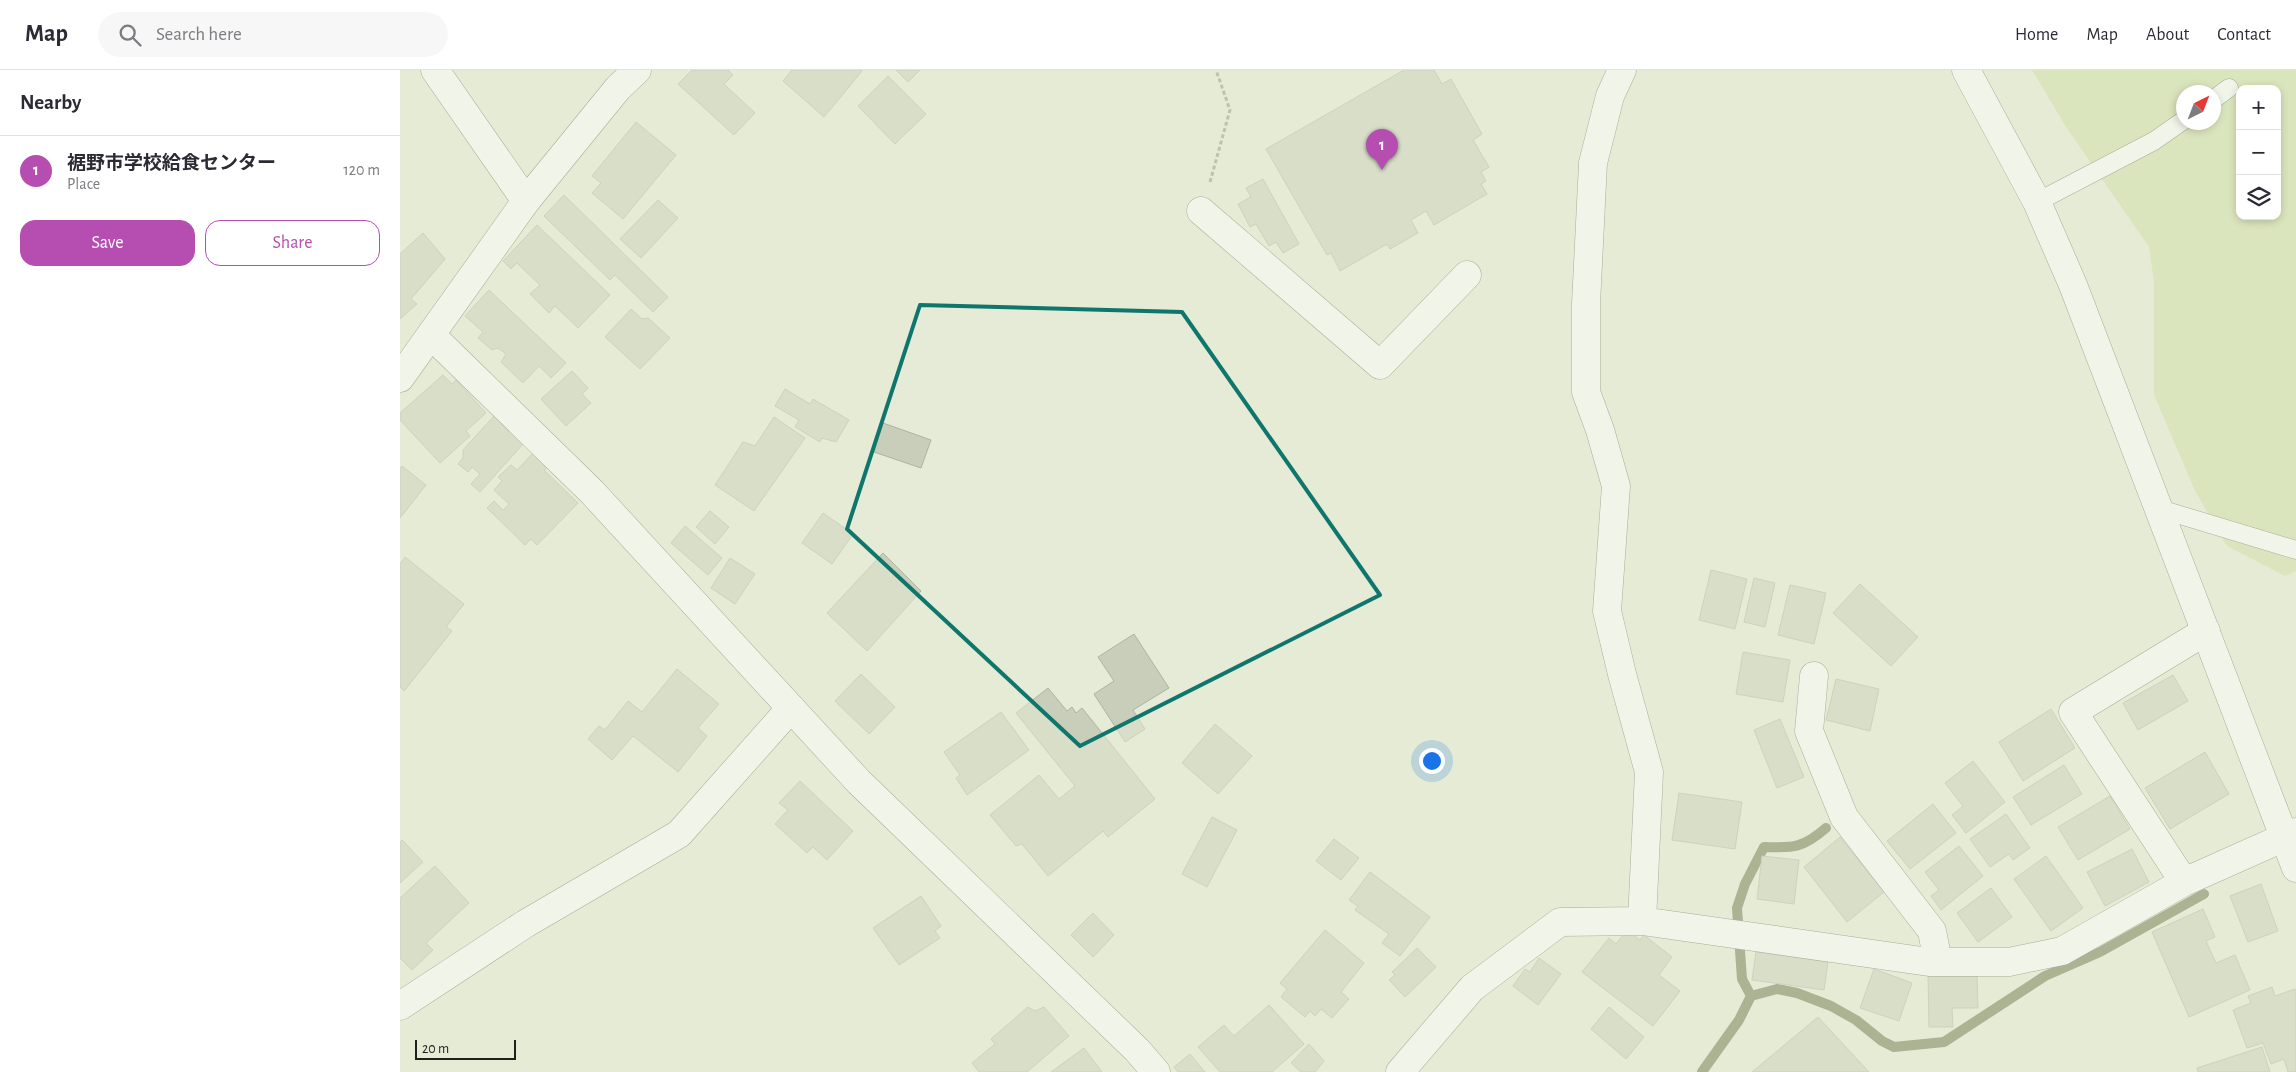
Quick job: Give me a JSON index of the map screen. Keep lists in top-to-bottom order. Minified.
{"scale_bar":"20 m","north":"top right","page":{"header":"Map","search":"Search here","nav":["Home","Map","About","Contact"],"heading":"Nearby","map_buttons":["+","−"],"pins":"1","list":[{"mark":"1","name":"裾野市学校給食センター","note":"Place","value":"120 m"}],"buttons":["Save","Share"],"scale":"20 m"}}
